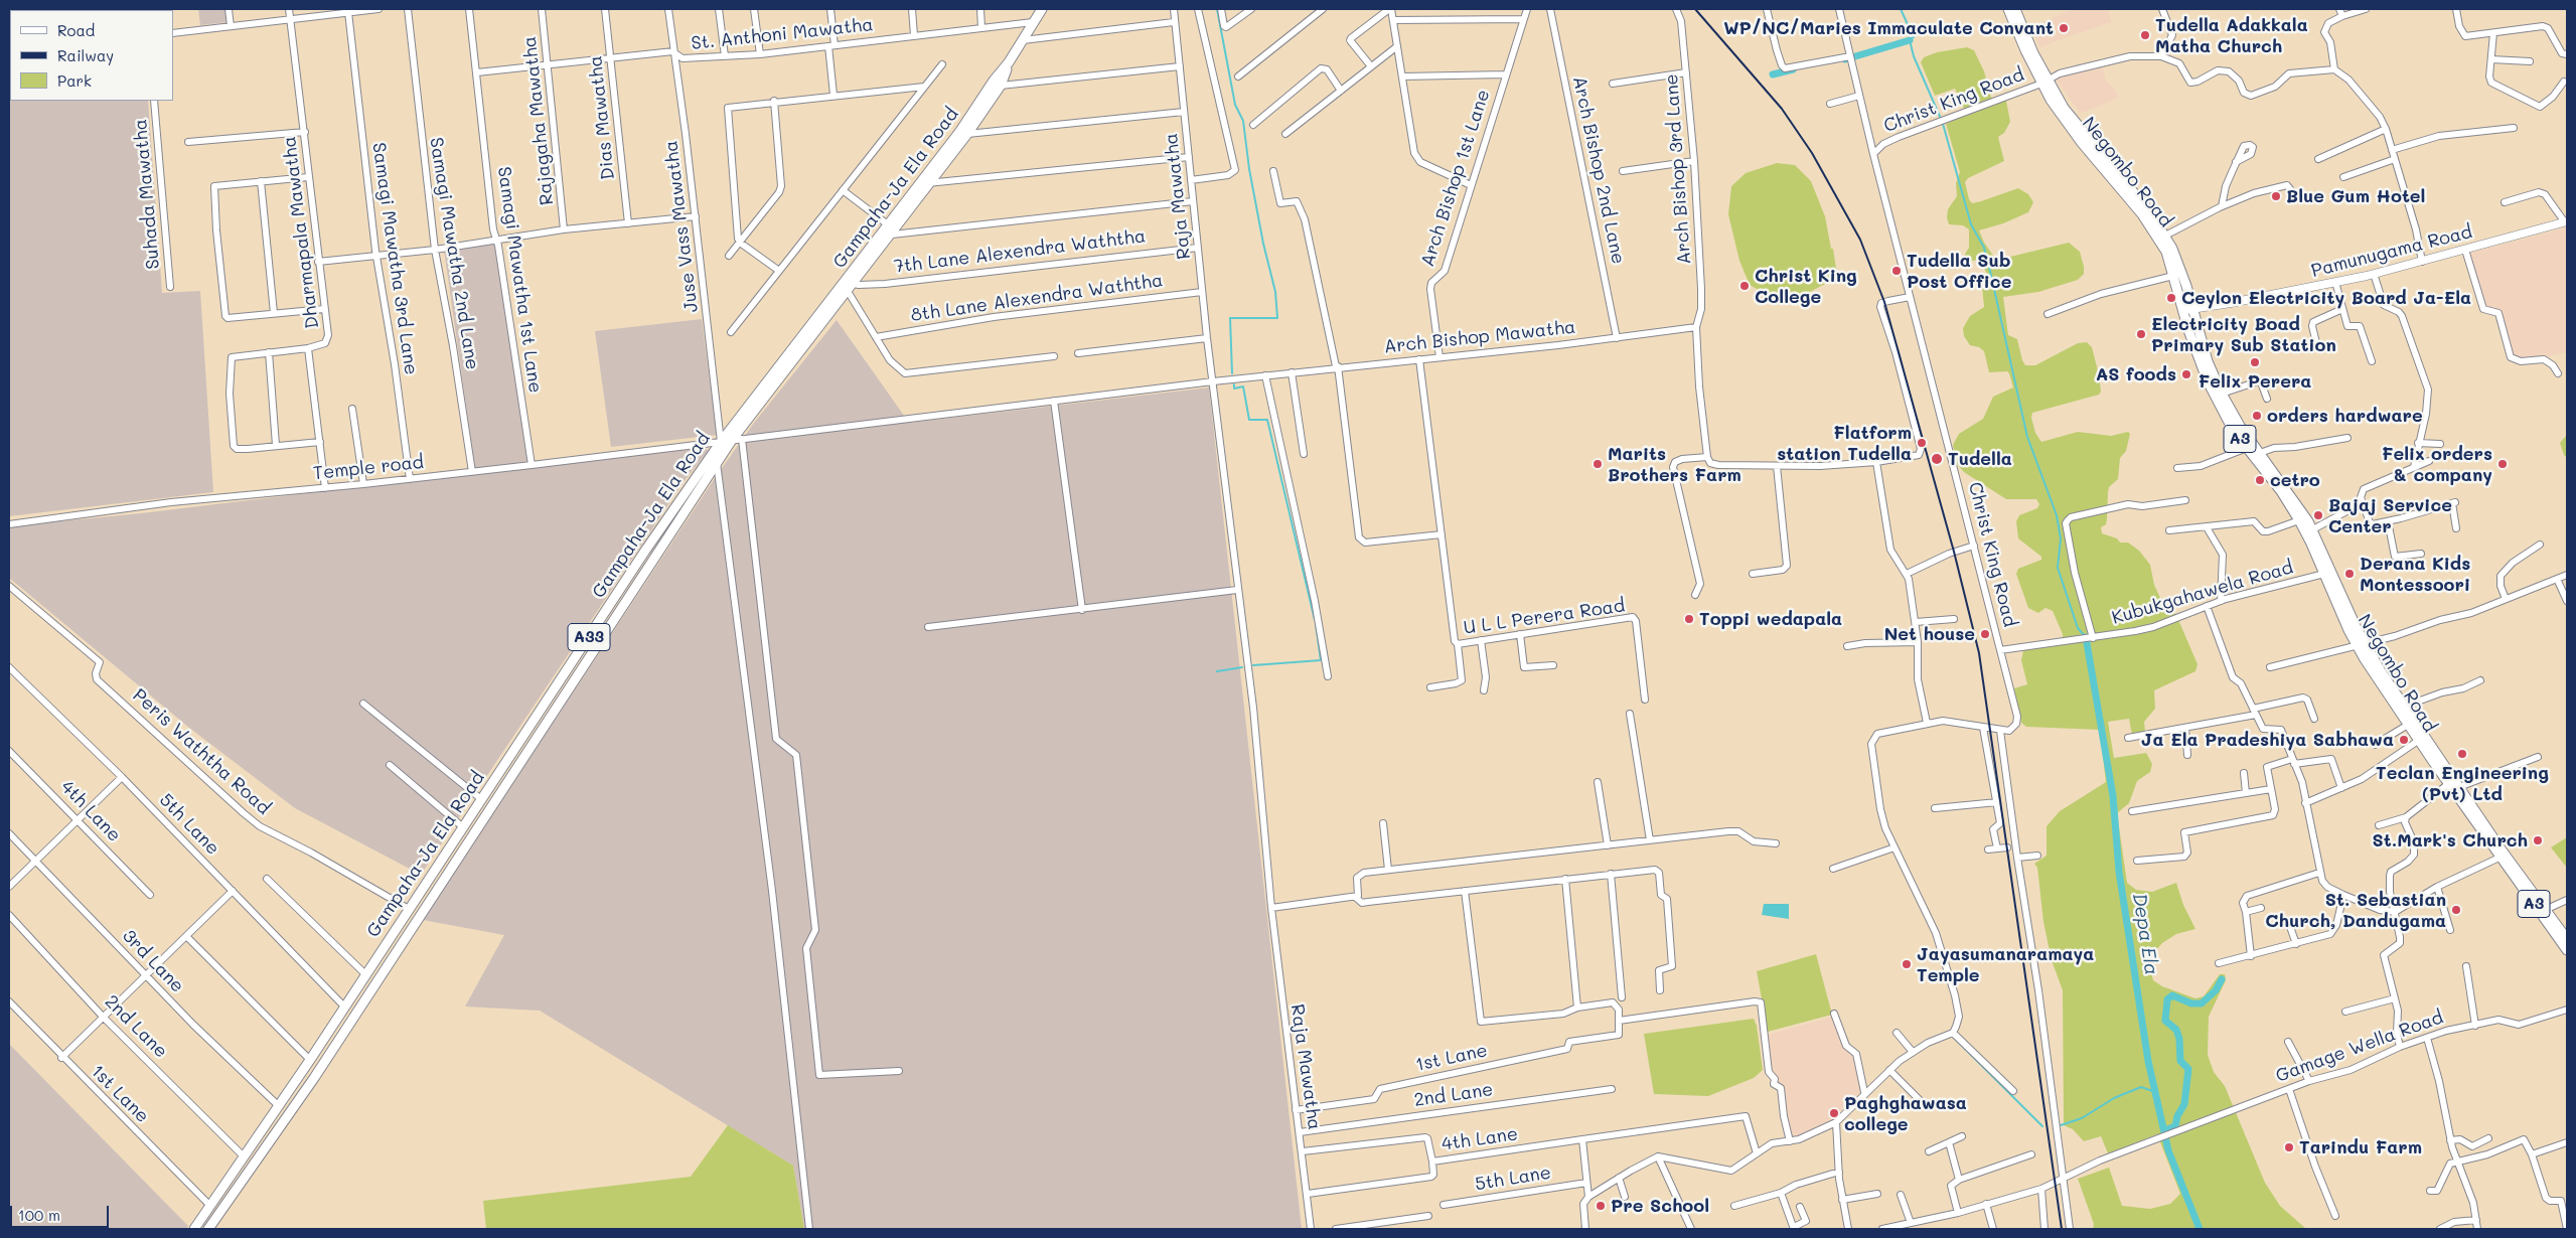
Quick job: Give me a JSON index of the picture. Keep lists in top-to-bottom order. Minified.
{"streets":{"highway":["Negombo Road","Gampaha-Ja Ela Road","A3","A33"],"main road":["Pamunugama Road"],"street":["St. Anthoni Mawatha","Christ King Road","Dias Mawatha","Rajagaha Mawatha","Arch Bishop 3rd Lane","Arch Bishop 2nd Lane","Arch Bishop 1st Lane","Suhada Mawatha","Raja Mawatha","Juse Vass Mawatha","Dharmapala Mawatha","7th Lane Alexendra Waththa","Samagi Mawatha 2nd Lane","Samagi Mawatha 3rd Lane","Samagi Mawatha 1st Lane","8th Lane Alexendra Waththa","Arch Bishop Mawatha","Temple road","Kubukgahawela Road","U L L Perera Road","Peris Waththa Road","4th Lane","5th Lane","3rd Lane","2nd Lane","Gamage Wella Road","1st Lane"]},"crossings":[["St. Anthoni Mawatha","Dias Mawatha"],["St. Anthoni Mawatha","Rajagaha Mawatha"],["St. Anthoni Mawatha","Gampaha-Ja Ela Road"],["St. Anthoni Mawatha","Juse Vass Mawatha"],["St. Anthoni Mawatha","Samagi Mawatha 1st Lane"],["Christ King Road","Negombo Road"],["Christ King Road","Kubukgahawela Road"],["Arch Bishop 3rd Lane","Arch Bishop Mawatha"],["Arch Bishop 2nd Lane","Arch Bishop Mawatha"],["Negombo Road","Pamunugama Road"],["Negombo Road","Kubukgahawela Road"],["Arch Bishop 1st Lane","Arch Bishop Mawatha"],["Gampaha-Ja Ela Road","Juse Vass Mawatha"],["Gampaha-Ja Ela Road","7th Lane Alexendra Waththa"],["Gampaha-Ja Ela Road","Temple road"],["Gampaha-Ja Ela Road","Peris Waththa Road"],["Gampaha-Ja Ela Road","5th Lane"],["Gampaha-Ja Ela Road","3rd Lane"],["Gampaha-Ja Ela Road","2nd Lane"],["Gampaha-Ja Ela Road","1st Lane"],["Raja Mawatha","7th Lane Alexendra Waththa"],["Raja Mawatha","8th Lane Alexendra Waththa"],["Raja Mawatha","Arch Bishop Mawatha"],["Raja Mawatha","4th Lane"],["Raja Mawatha","2nd Lane"],["Raja Mawatha","1st Lane"],["Juse Vass Mawatha","Temple road"],["Dharmapala Mawatha","Temple road"],["Samagi Mawatha 2nd Lane","Temple road"],["Samagi Mawatha 3rd Lane","Temple road"],["Samagi Mawatha 1st Lane","Temple road"],["Arch Bishop Mawatha","Temple road"],["Arch Bishop Mawatha","U L L Perera Road"]],"water":["Depa Ela"],"places":["WP/NC/Maries Immaculate Convant","Tudella Adakkala Matha Church","Blue Gum Hotel","Tudella Sub Post Office","Christ King College","Ceylon Electricity Board Ja-Ela","Electricity Boad Primary Sub Station","Felix Perera","AS foods","orders hardware","Flatform station Tudella","Tudella","Marits Brothers Farm","Felix orders & company","cetro","Bajaj Service Center","Derana Kids Montessoori","Toppi wedapala","Net house","Ja Ela Pradeshiya Sabhawa","Teclan Engineering (Pvt) Ltd","St.Mark's Church","St. Sebastian Church, Dandugama","Jayasumanaramaya Temple","Paghghawasa college","Tarindu Farm","Pre School"],"legend":["Road","Railway","Park"],"scale_bar":"100 m"}
